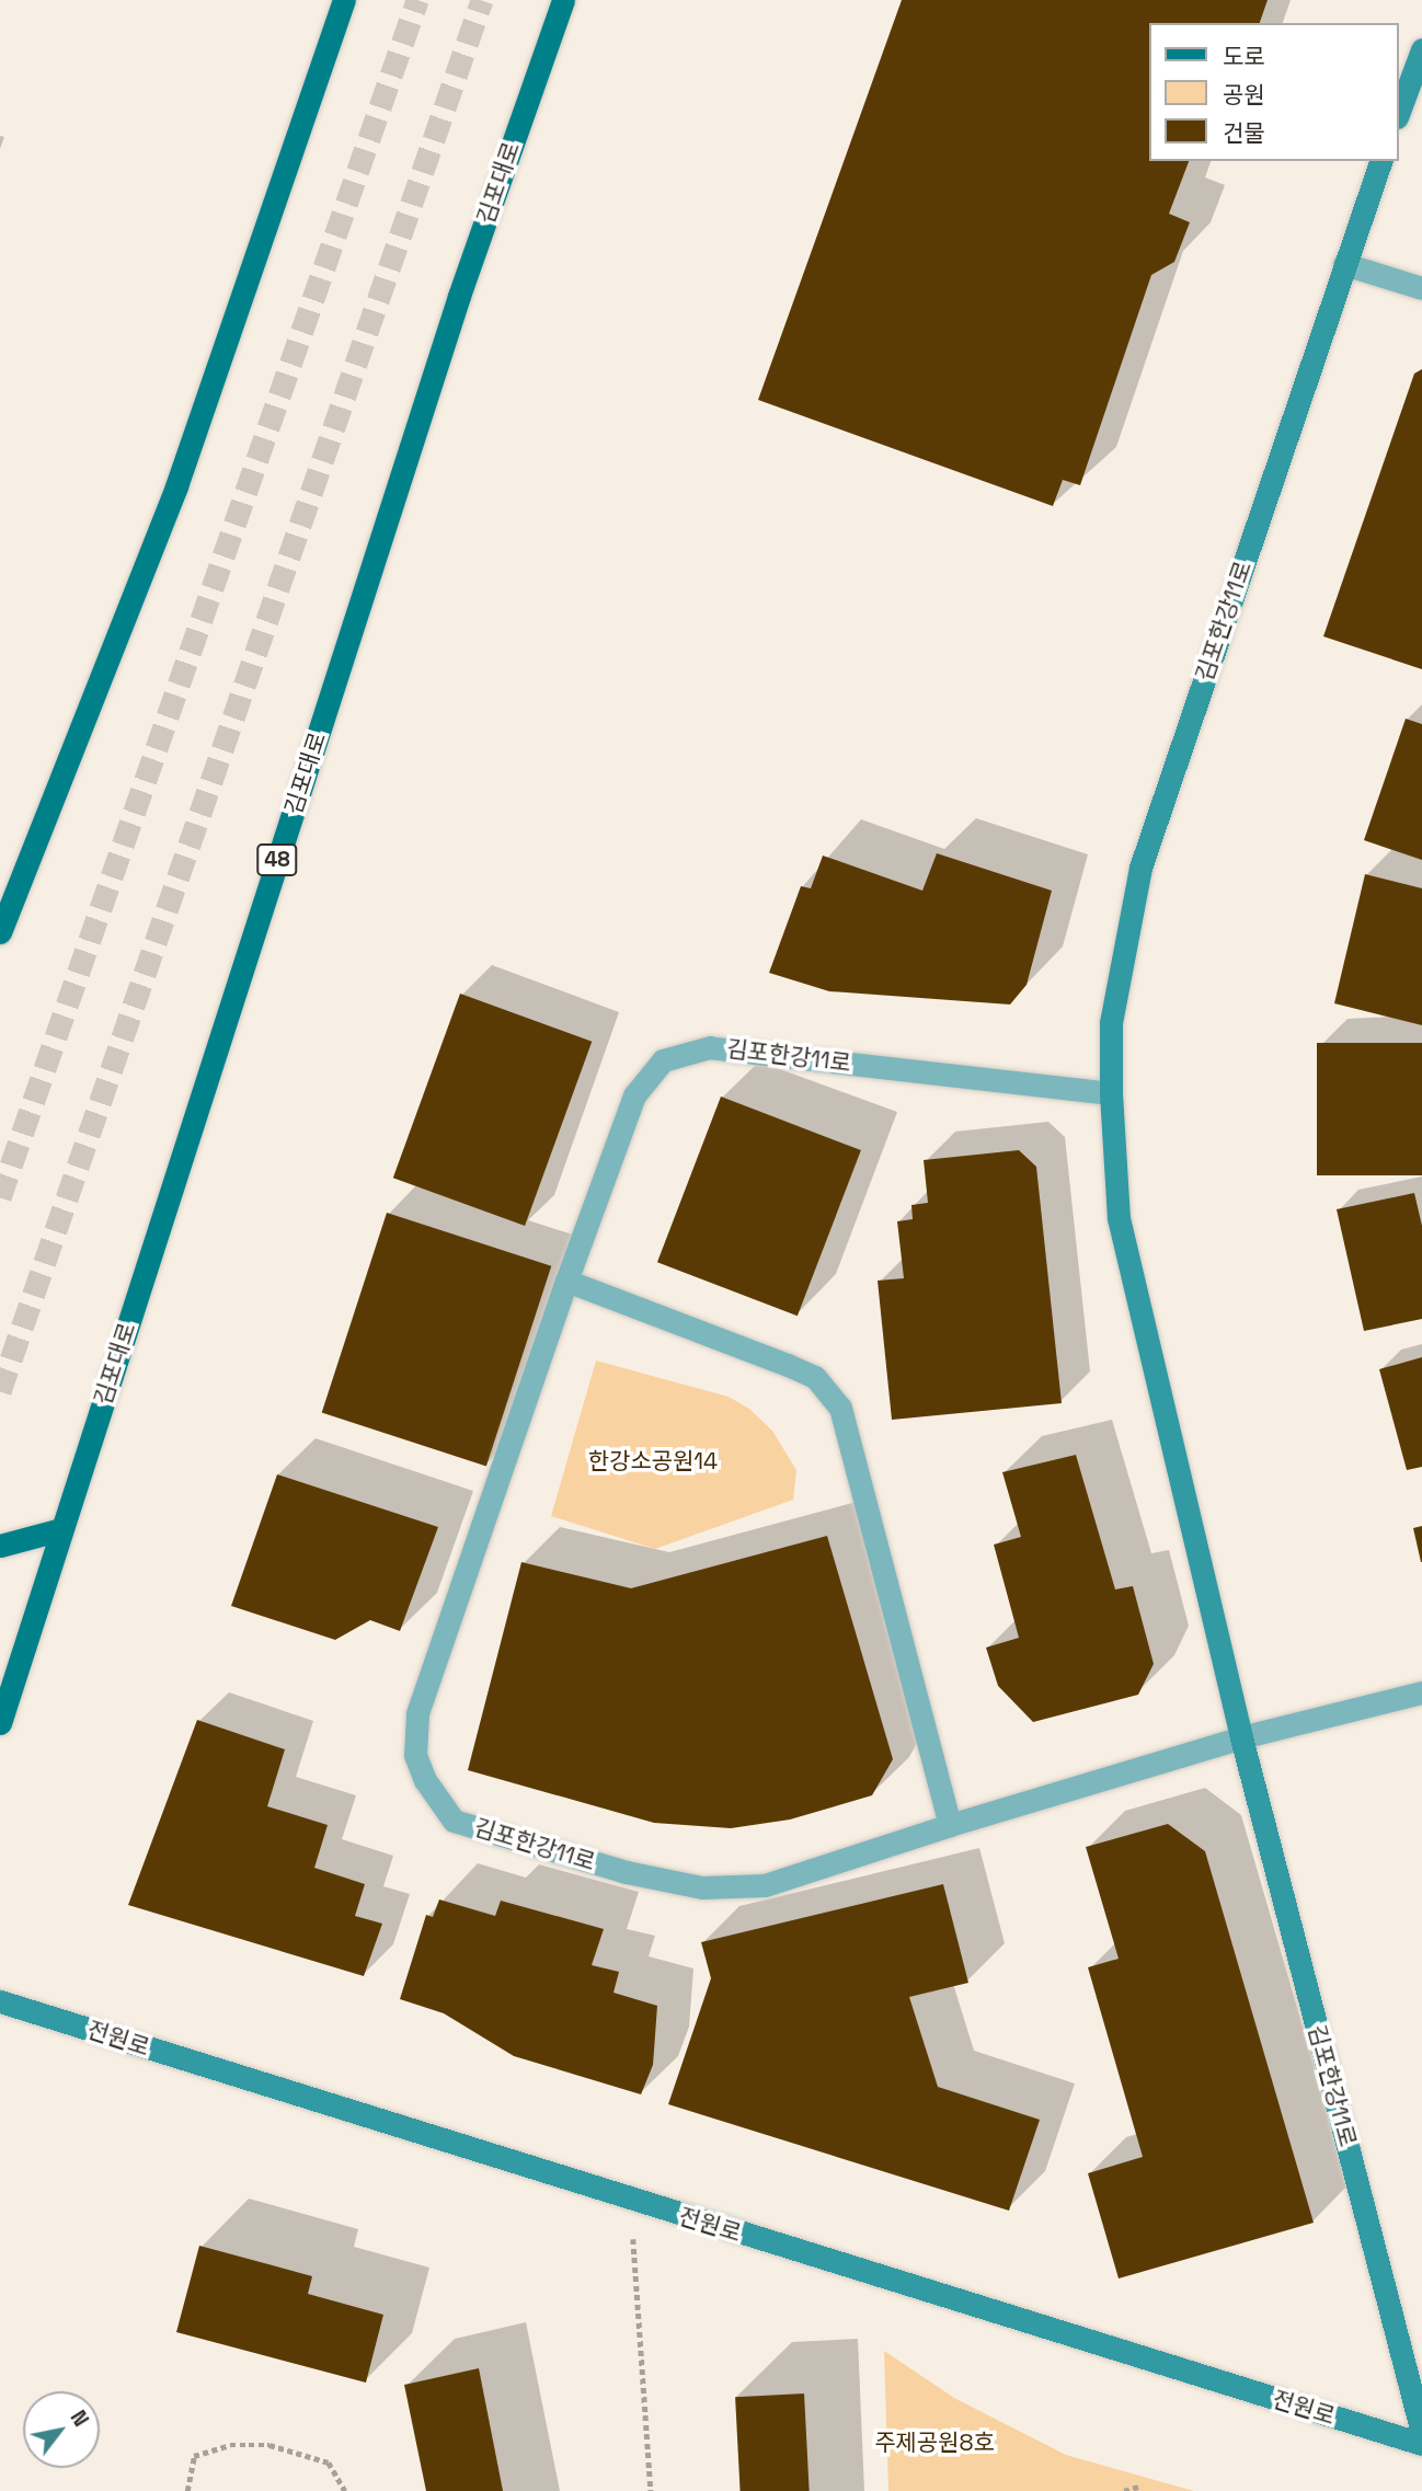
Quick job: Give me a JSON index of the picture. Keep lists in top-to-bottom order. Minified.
{"streets":{"main road":["김포대로","48"],"street":["김포한강11로","전원로"]},"parks":["한강소공원14","주제공원8호"],"legend":["도로","공원","건물"],"north":"top right"}
